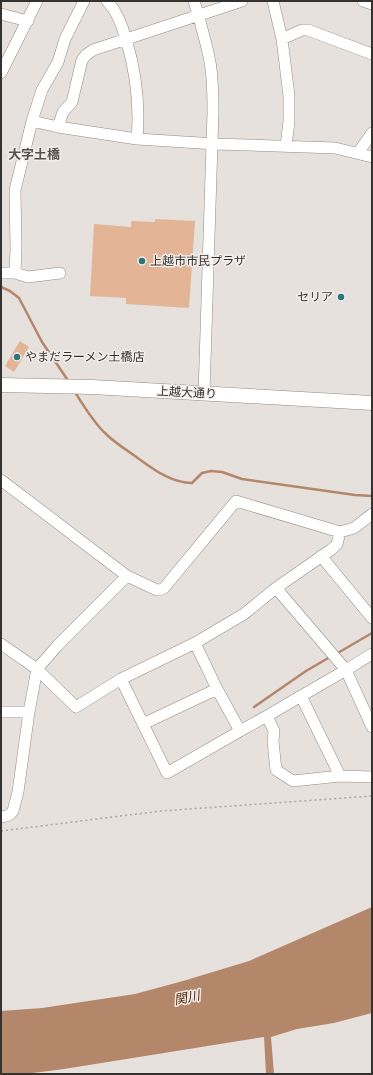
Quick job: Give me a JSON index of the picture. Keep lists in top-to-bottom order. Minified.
{"streets":{"main road":["上越大通り"]},"districts":["大字土橋"],"water":["関川"],"places":["上越市市民プラザ","セリア","やまだラーメン土橋店"]}
